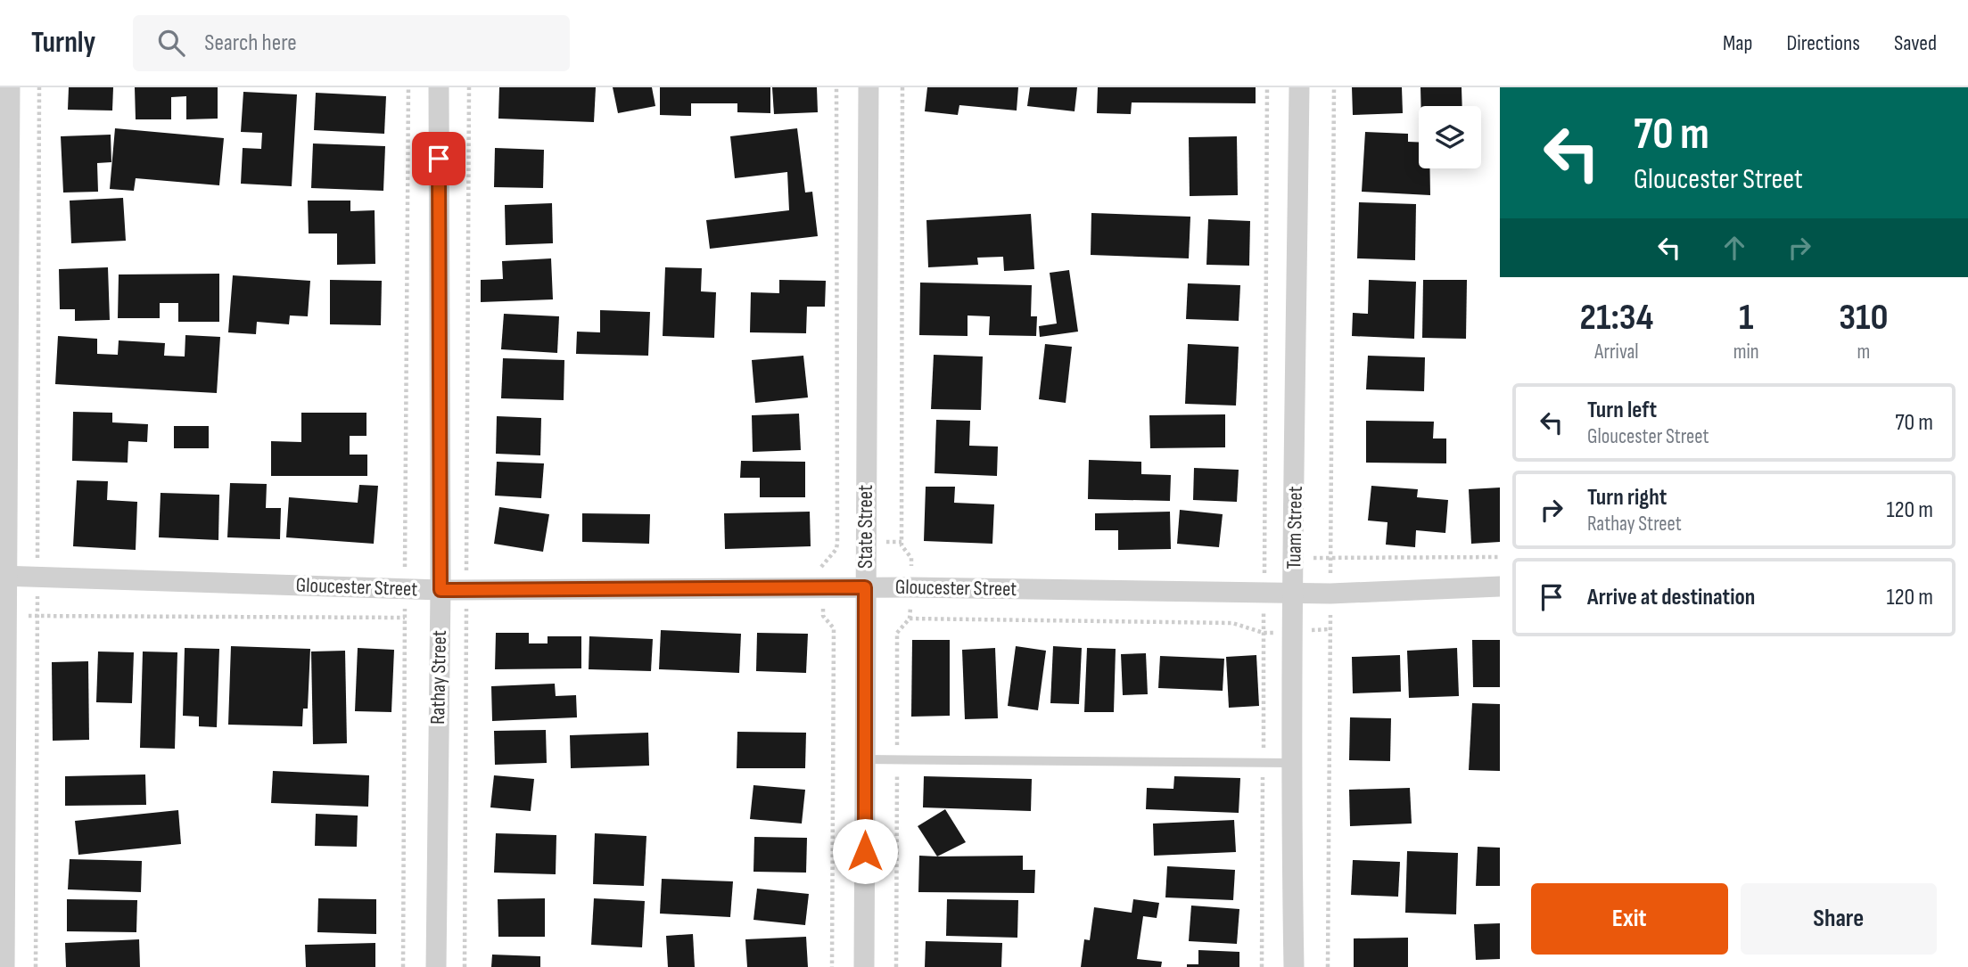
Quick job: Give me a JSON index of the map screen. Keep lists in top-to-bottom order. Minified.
{"streets":{"street":["State Street","Tuam Street","Gloucester Street","Rathay Street"]},"crossings":[["State Street","Gloucester Street"],["Tuam Street","Gloucester Street"],["Gloucester Street","Rathay Street"]],"page":{"header":"Turnly","search":"Search here","nav":["Map","Directions","Saved"],"turn":["70 m","Gloucester Street"],"eta":["21:34","Arrival","1","min","310","m"],"list":[{"name":"Turn left","note":"Gloucester Street","value":"70 m"},{"name":"Turn right","note":"Rathay Street","value":"120 m"},{"name":"Arrive at destination","value":"120 m"}],"buttons":["Exit","Share"]}}
